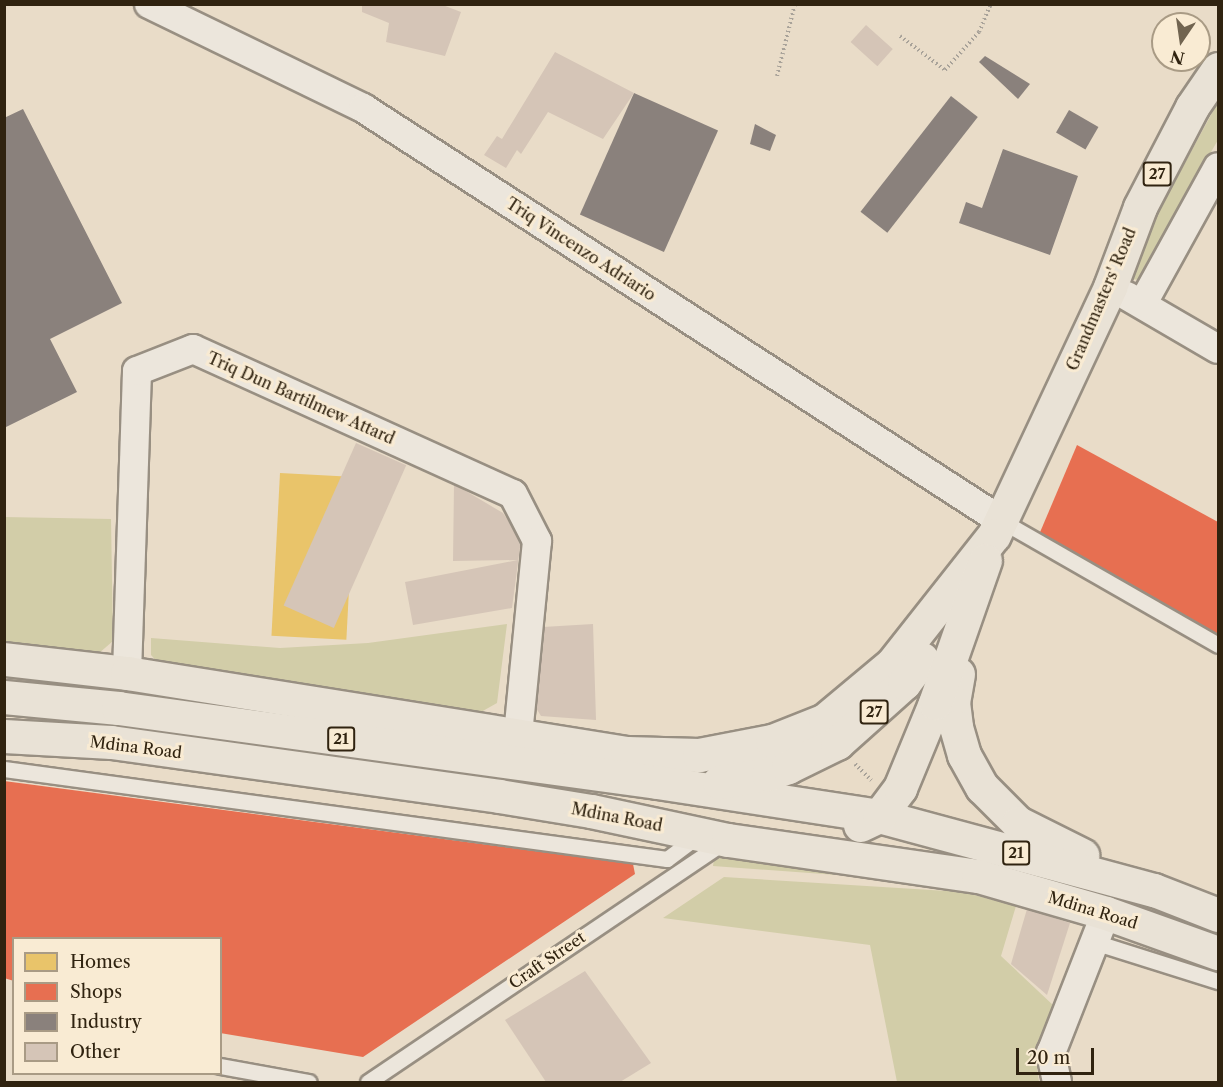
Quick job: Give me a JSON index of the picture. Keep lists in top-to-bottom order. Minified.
{"streets":{"main road":["27","Grandmasters' Road","21","Mdina Road"],"street":["Triq Vincenzo Adriario","Triq Dun Bartilmew Attard"],"lane":["Craft Street"]},"crossings":[["27","Triq Vincenzo Adriario"],["27","Grandmasters' Road"],["27","Mdina Road"],["Triq Vincenzo Adriario","Grandmasters' Road"],["Mdina Road","Craft Street"]],"legend":["Homes","Shops","Industry","Other"],"scale_bar":"20 m","north":"bottom"}
